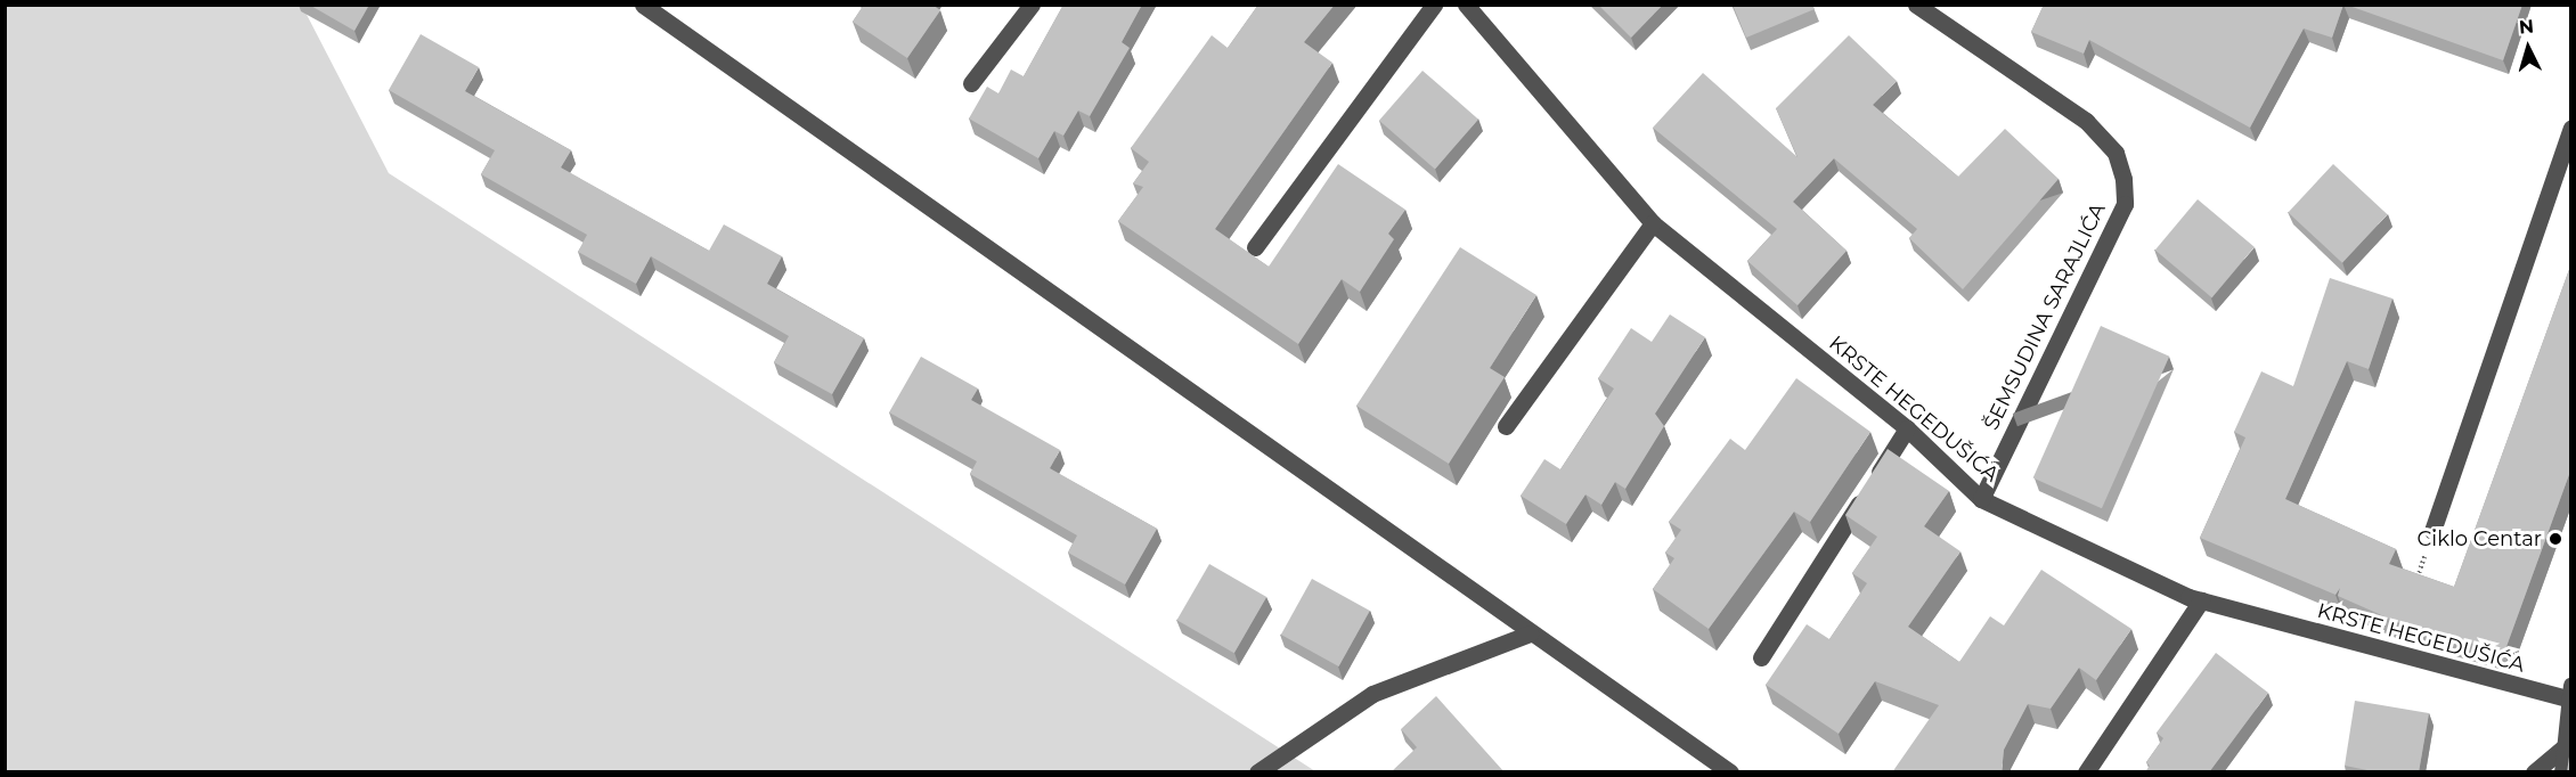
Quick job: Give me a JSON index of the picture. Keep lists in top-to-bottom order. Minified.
{"streets":{"street":["ŠEMSUDINA SARAJLIĆA","KRSTE HEGEDUŠIĆA"]},"crossings":[["ŠEMSUDINA SARAJLIĆA","KRSTE HEGEDUŠIĆA"]],"places":["Ciklo Centar"],"north":"top"}
